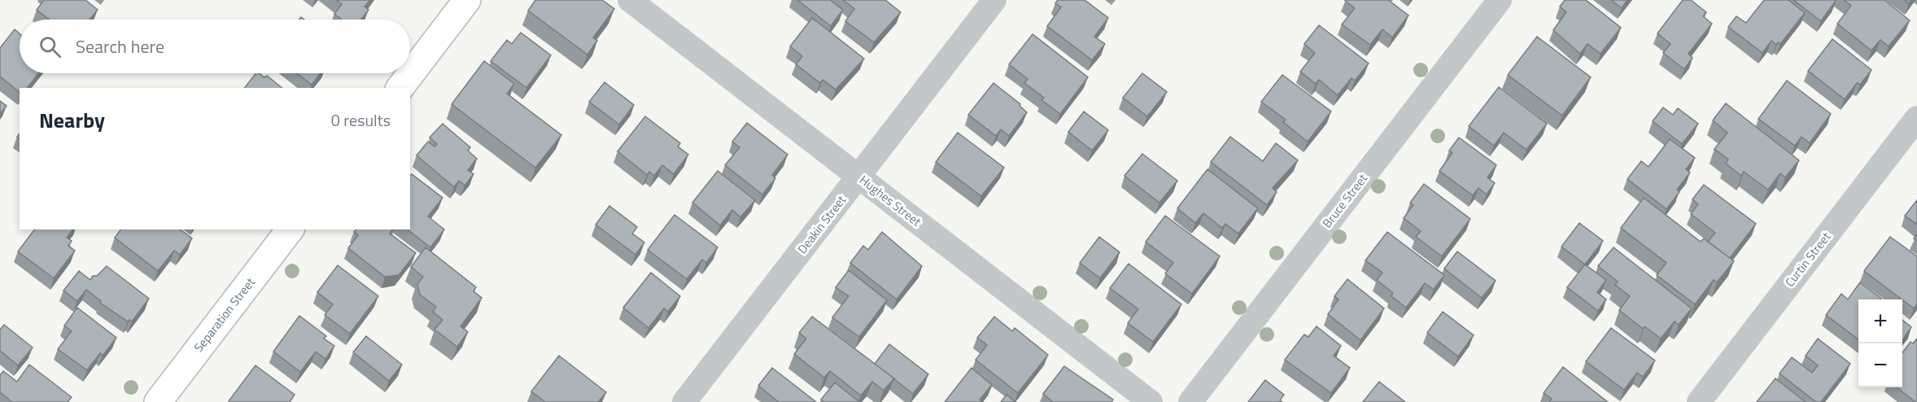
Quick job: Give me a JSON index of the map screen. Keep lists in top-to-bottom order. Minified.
{"streets":{"main road":["Separation Street"],"street":["Hughes Street","Bruce Street","Deakin Street","Curtin Street"]},"crossings":[["Hughes Street","Deakin Street"]],"page":{"search":"Search here","heading":["Nearby","0 results"],"map_buttons":["+","−"]}}
